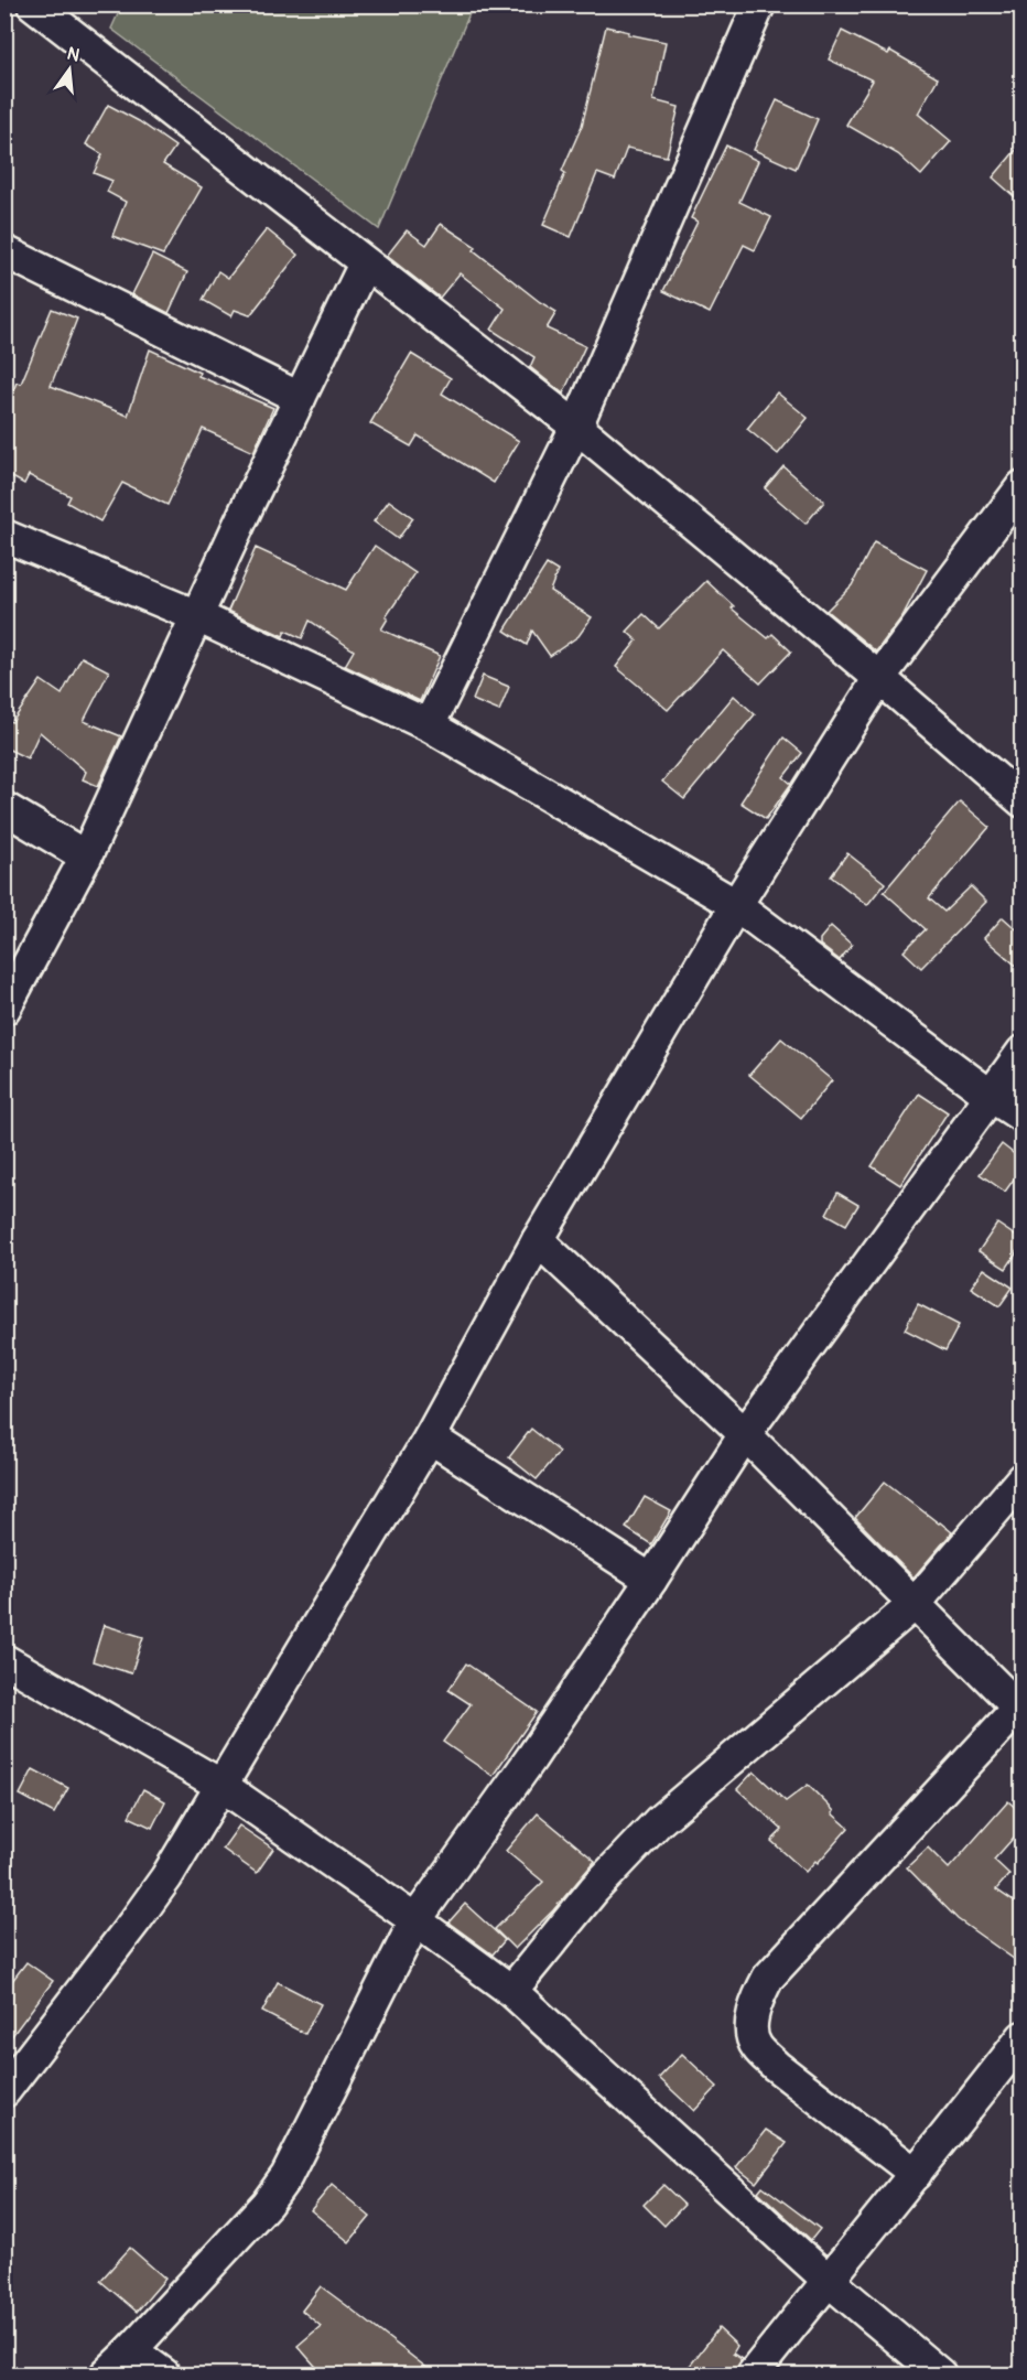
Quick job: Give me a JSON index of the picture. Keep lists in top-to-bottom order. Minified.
{"north":"top"}
